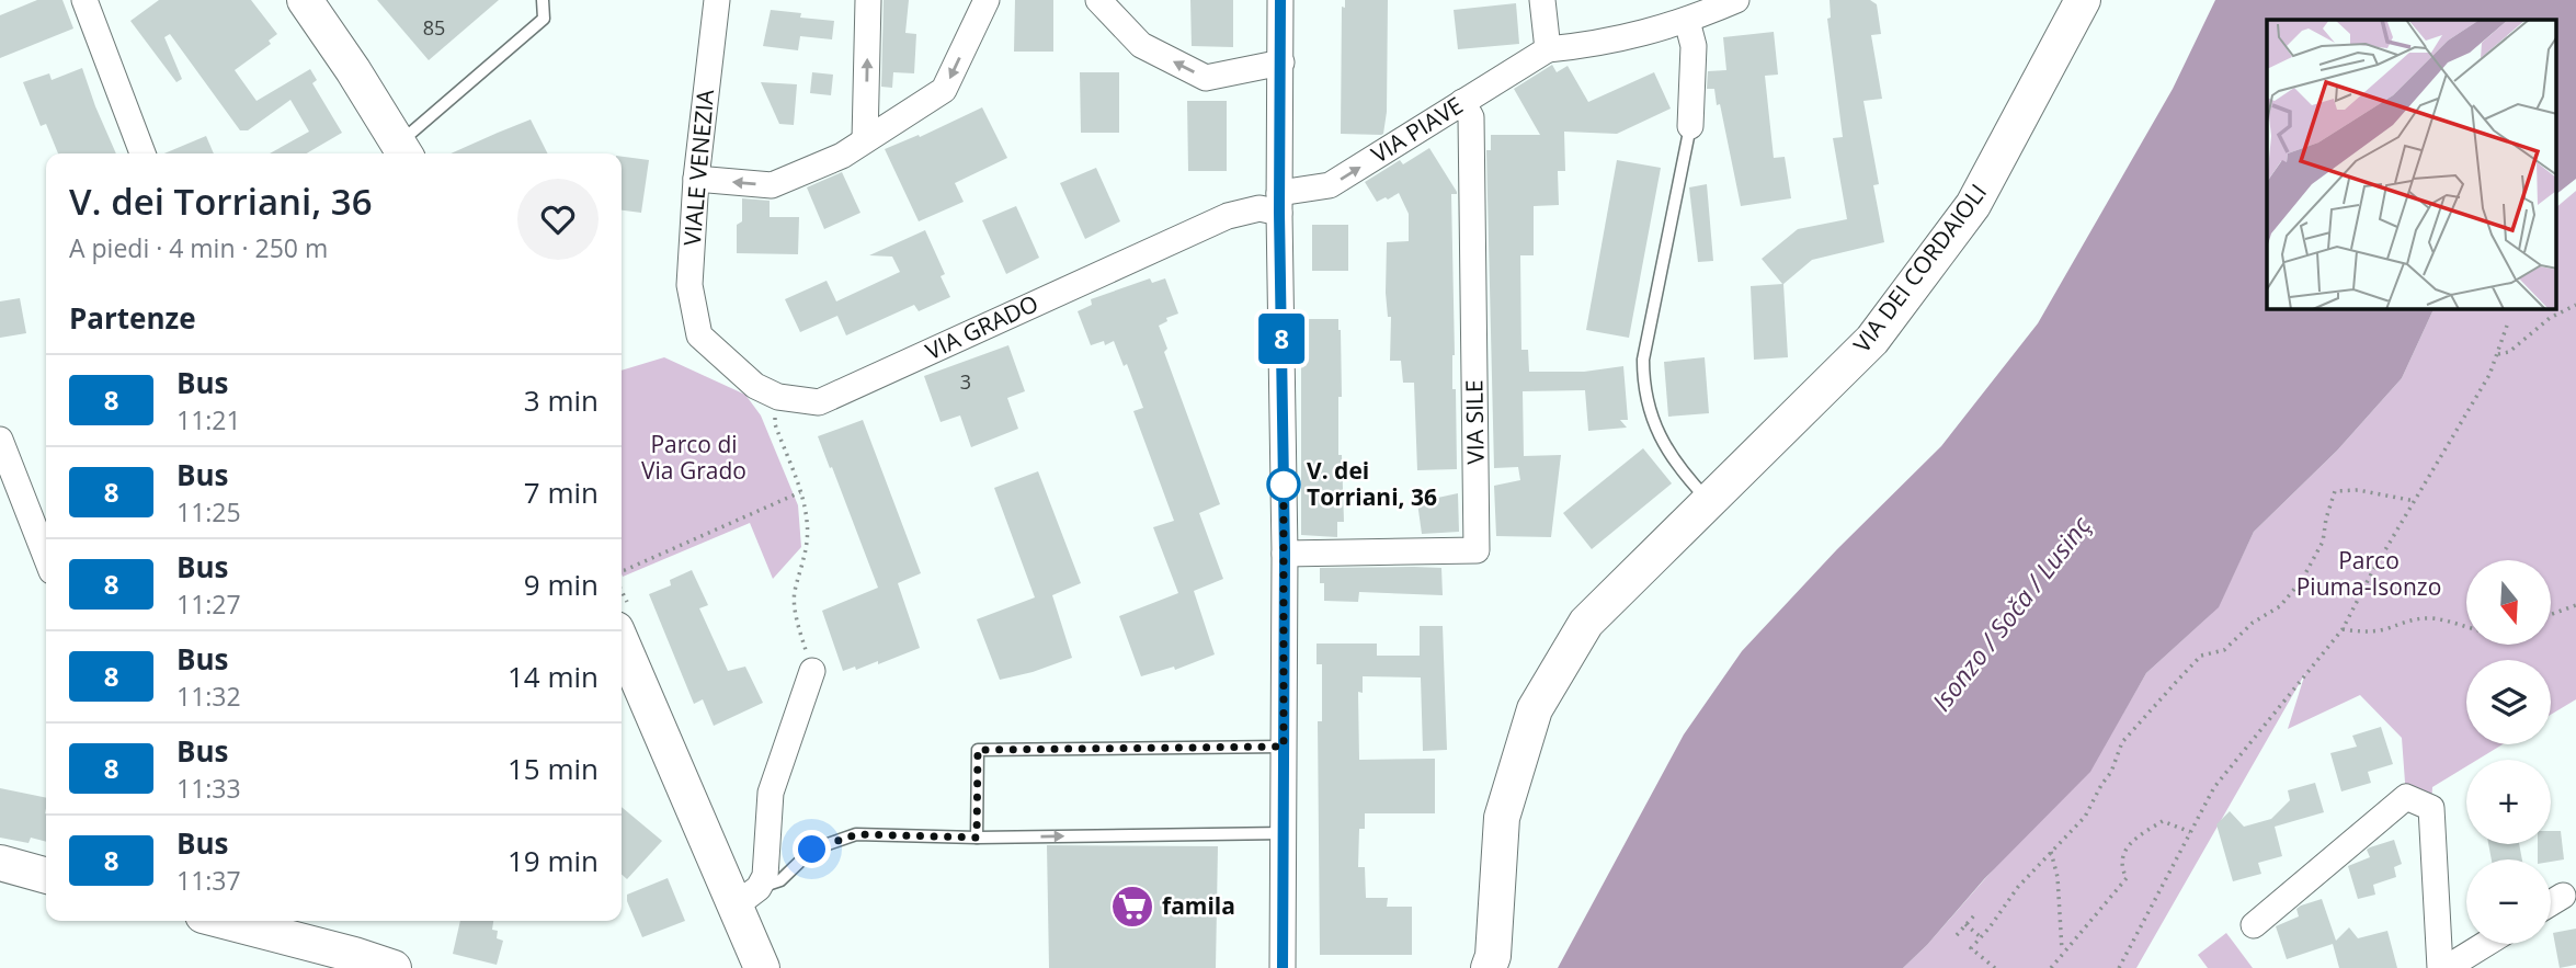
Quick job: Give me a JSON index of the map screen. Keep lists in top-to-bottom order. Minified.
{"streets":{"street":["VIA PIAVE","VIALE VENEZIA","VIA DEI CORDAIOLI","VIA GRADO","VIA SILE"]},"crossings":[["VIA PIAVE","VIA GRADO"],["VIA PIAVE","VIA SILE"],["VIALE VENEZIA","VIA GRADO"]],"one_way":["VIA PIAVE"],"water":["Isonzo / Soča / Lusinç"],"parks":["Parco di Via Grado","Parco Piuma-Isonzo"],"places":{"other":["V. dei Torriani, 36"],"supermarket":["famila"]},"lines":["bus line 8"],"house_numbers":["85","3"],"north":"bottom","page":{"on_map":"8","heading":[["V. dei Torriani, 36","A piedi · 4 min · 250 m"],"Partenze"],"list":[{"mark":"8","name":"Bus","note":"11:21","value":"3 min"},{"mark":"8","name":"Bus","note":"11:25","value":"7 min"},{"mark":"8","name":"Bus","note":"11:27","value":"9 min"},{"mark":"8","name":"Bus","note":"11:32","value":"14 min"},{"mark":"8","name":"Bus","note":"11:33","value":"15 min"},{"mark":"8","name":"Bus","note":"11:37","value":"19 min"}],"map_buttons":["+","−"]}}
